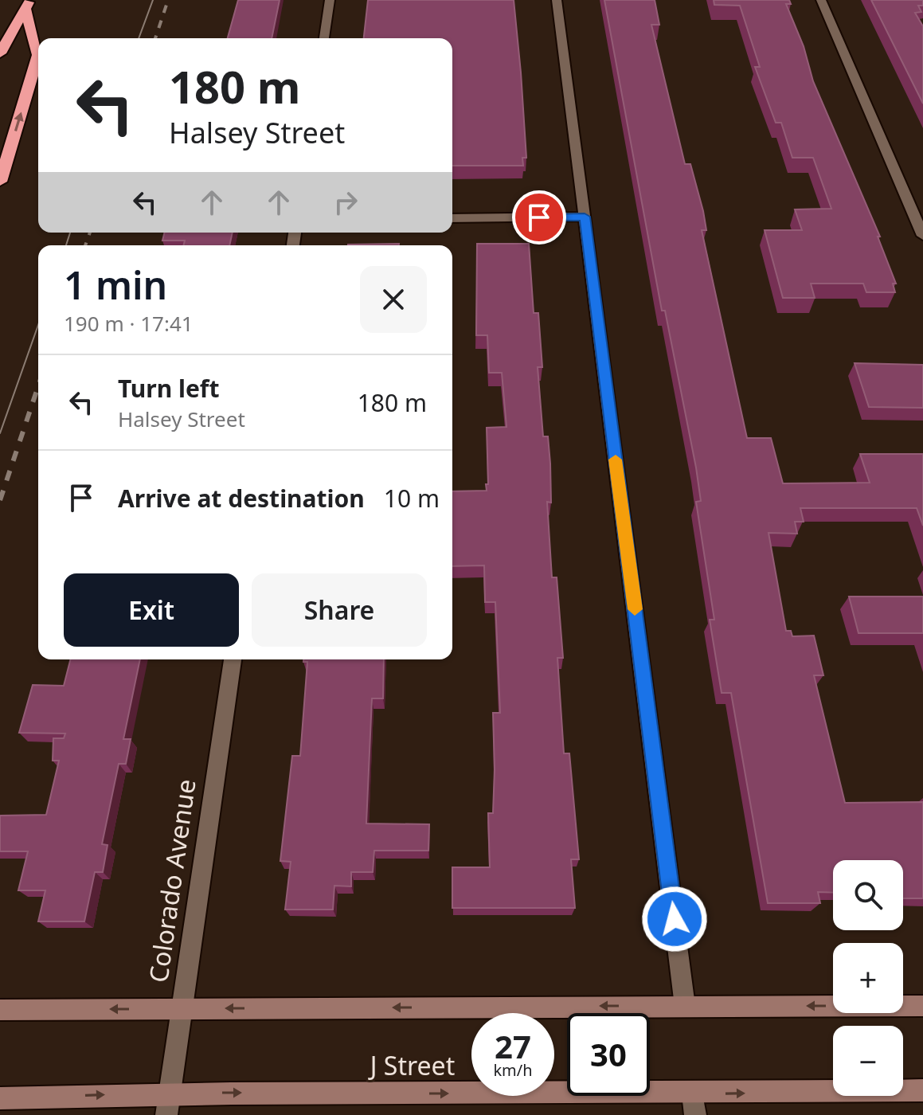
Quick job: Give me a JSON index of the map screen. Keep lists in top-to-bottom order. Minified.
{"streets":{"main road":["J Street"],"street":["Colorado Avenue"]},"crossings":[["Colorado Avenue","J Street"]],"page":{"turn":["180 m","Halsey Street"],"heading":["1 min","190 m · 17:41"],"list":[{"name":"Turn left","note":"Halsey Street","value":"180 m"},{"name":"Arrive at destination","value":"10 m"}],"buttons":["Exit","Share"],"map_buttons":["+","−"],"speed":"27 km/h","limit":"30"}}
